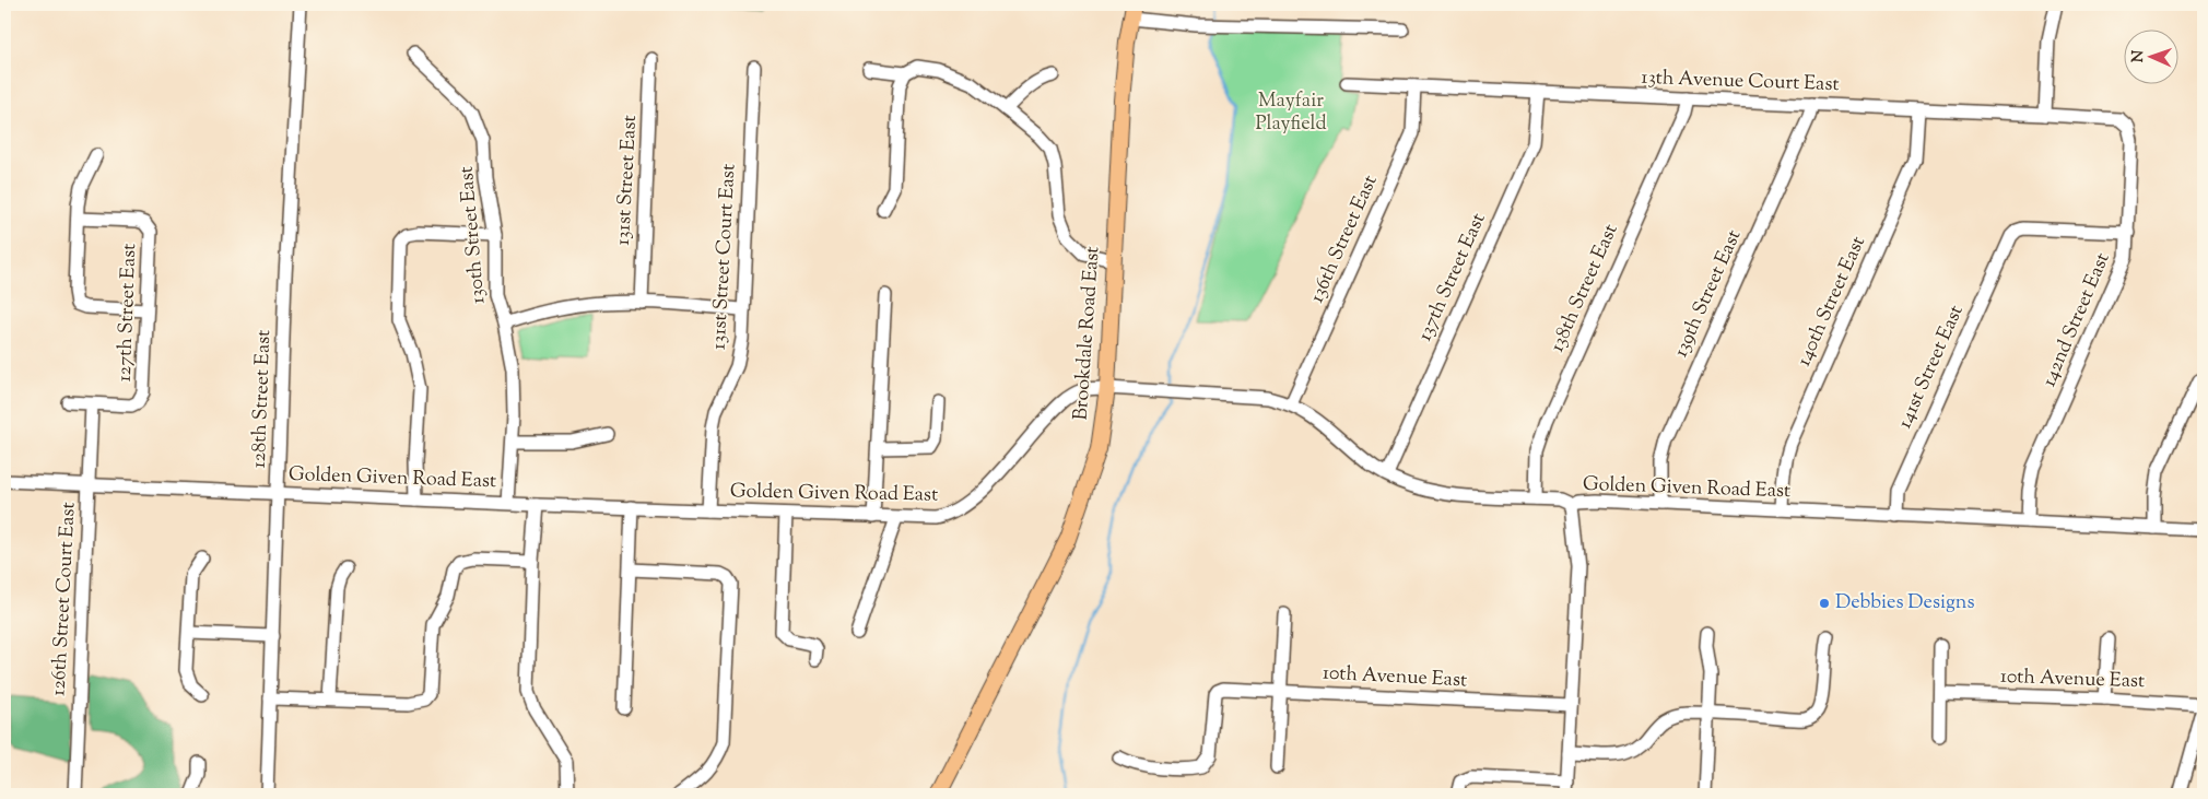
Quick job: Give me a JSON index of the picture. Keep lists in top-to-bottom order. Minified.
{"streets":{"main road":["Brookdale Road East"],"street":["13th Avenue Court East","131st Street East","130th Street East","136th Street East","131st Street Court East","137th Street East","138th Street East","139th Street East","140th Street East","127th Street East","142nd Street East","141st Street East","128th Street East","Golden Given Road East","126th Street Court East","10th Avenue East"]},"crossings":[["13th Avenue Court East","136th Street East"],["13th Avenue Court East","137th Street East"],["13th Avenue Court East","138th Street East"],["13th Avenue Court East","139th Street East"],["13th Avenue Court East","140th Street East"],["13th Avenue Court East","142nd Street East"],["130th Street East","Golden Given Road East"],["136th Street East","Golden Given Road East"],["131st Street Court East","Golden Given Road East"],["137th Street East","Golden Given Road East"],["138th Street East","Golden Given Road East"],["139th Street East","Golden Given Road East"],["140th Street East","Golden Given Road East"],["127th Street East","126th Street Court East"],["142nd Street East","141st Street East"],["142nd Street East","Golden Given Road East"],["Brookdale Road East","Golden Given Road East"],["141st Street East","Golden Given Road East"],["128th Street East","Golden Given Road East"],["Golden Given Road East","126th Street Court East"]],"parks":["Mayfair Playfield"],"places":["Debbies Designs"],"north":"left"}
